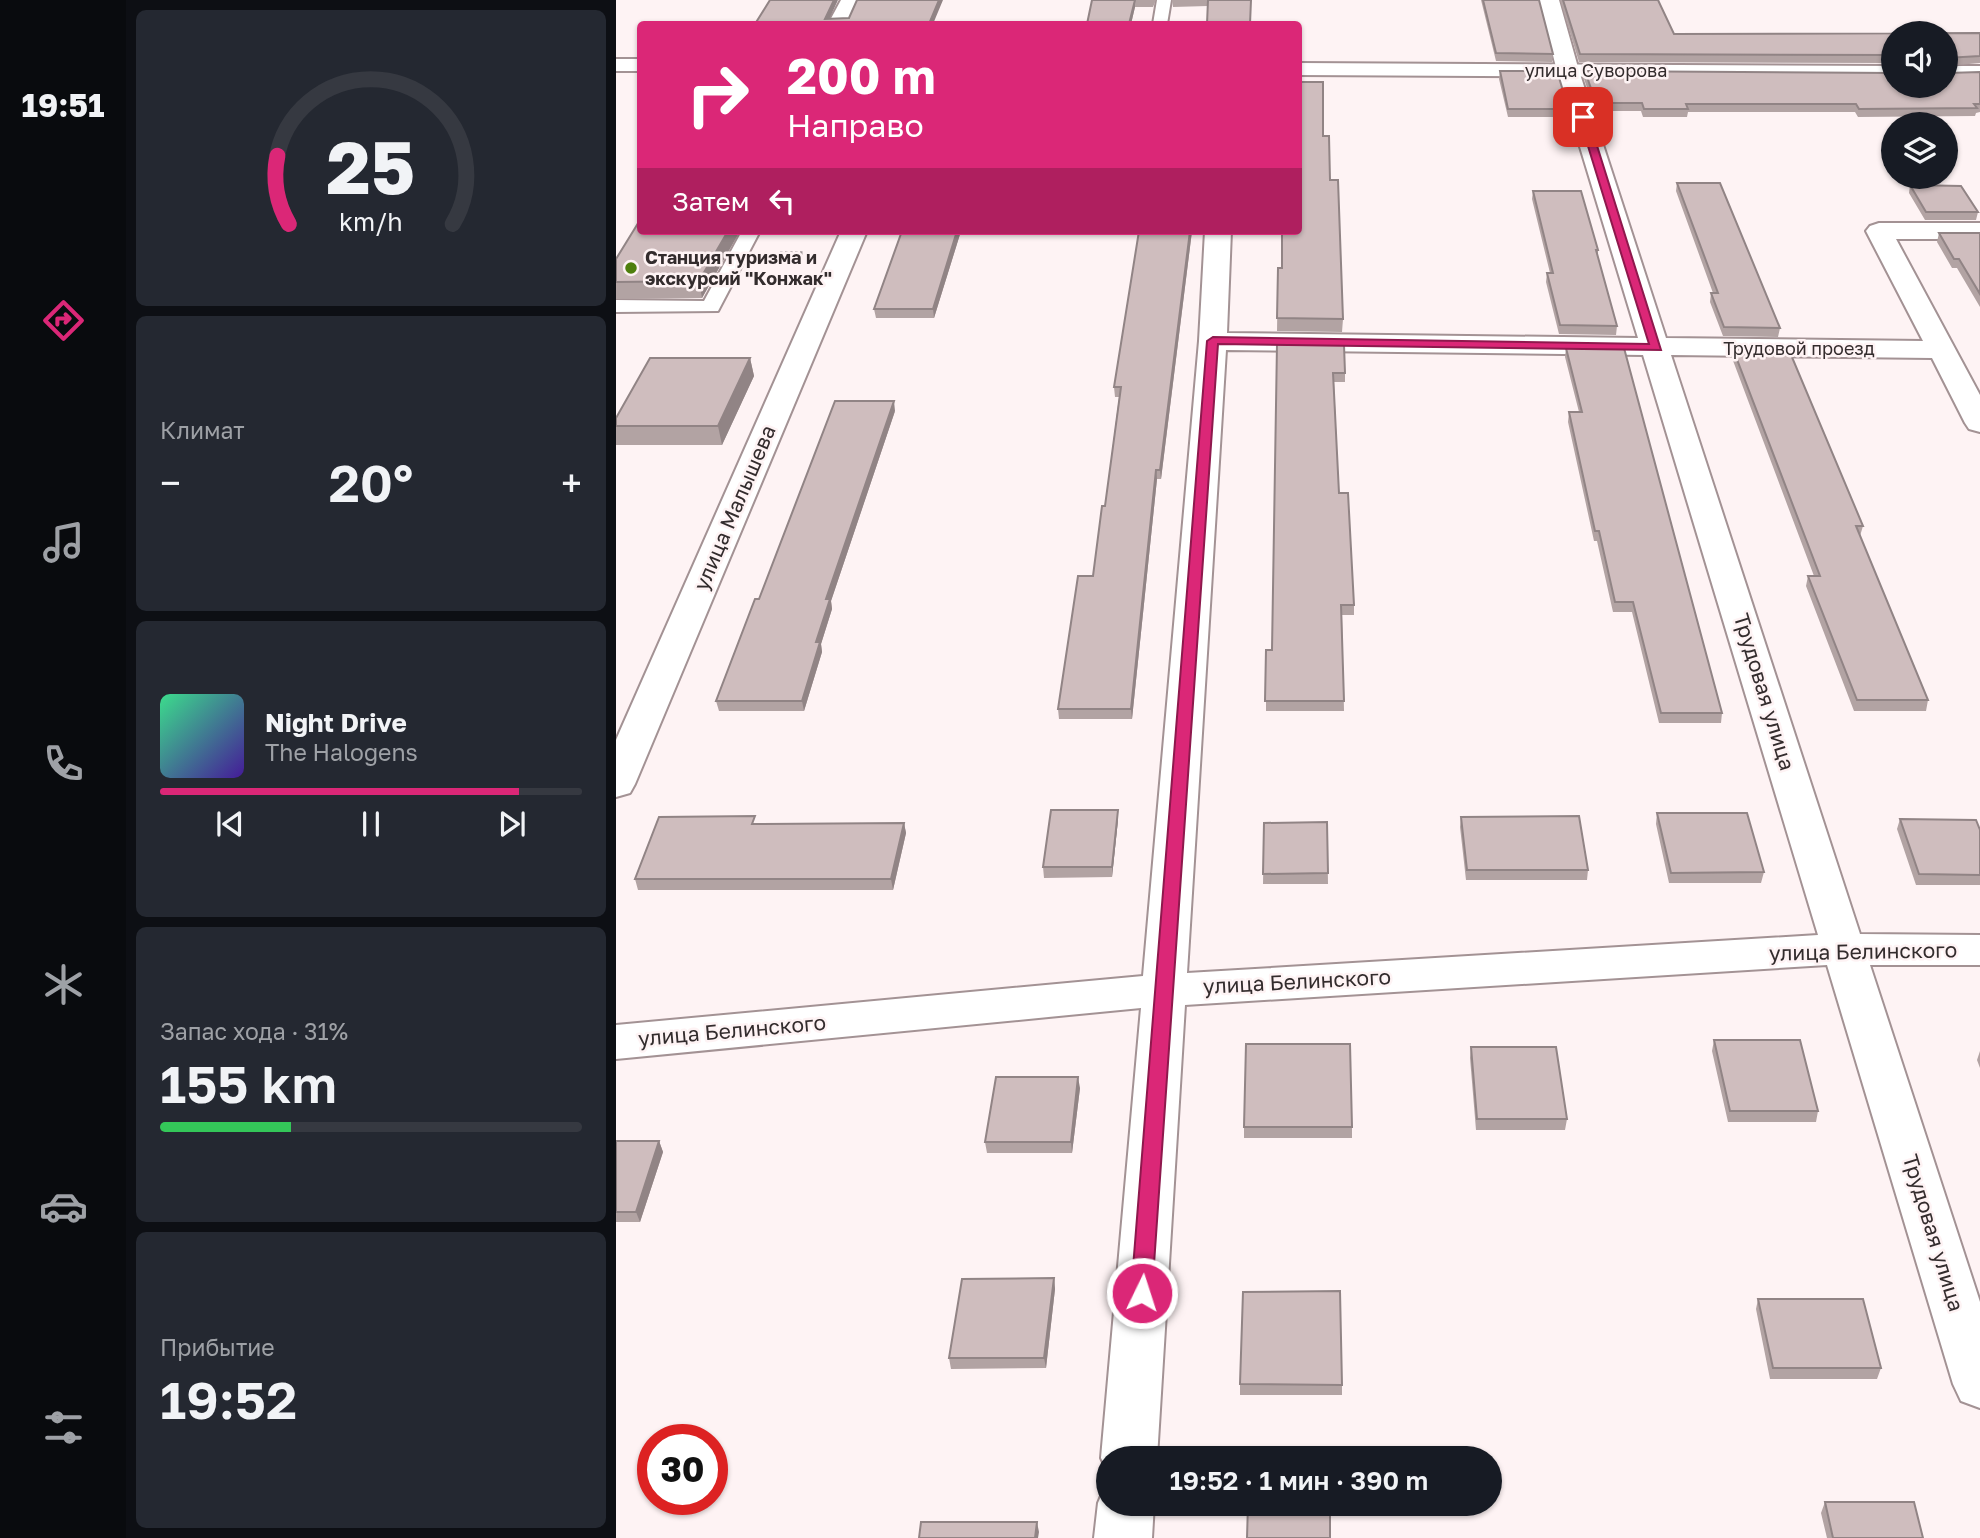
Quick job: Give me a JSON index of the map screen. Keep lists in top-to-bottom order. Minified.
{"streets":{"street":["улица Суворова","Трудовой проезд","улица Малышева","Трудовая улица","улица Белинского"]},"crossings":[["улица Суворова","Трудовая улица"],["Трудовой проезд","Трудовая улица"],["Трудовая улица","улица Белинского"]],"places":["Станция туризма и экскурсий \"Конжак\""],"page":{"tabs":"19:51","turn":["200 m","Направо"],"then":"Затем","tile":["Климат",["Запас хода · 31%","155 km"],["Прибытие","19:52"]],"heat":["−","20°","+"],"song":["Night Drive","The Halogens"],"limit":"30","trip":"19:52 · 1 мин · 390 m","gauge":["25","km/h"]}}
